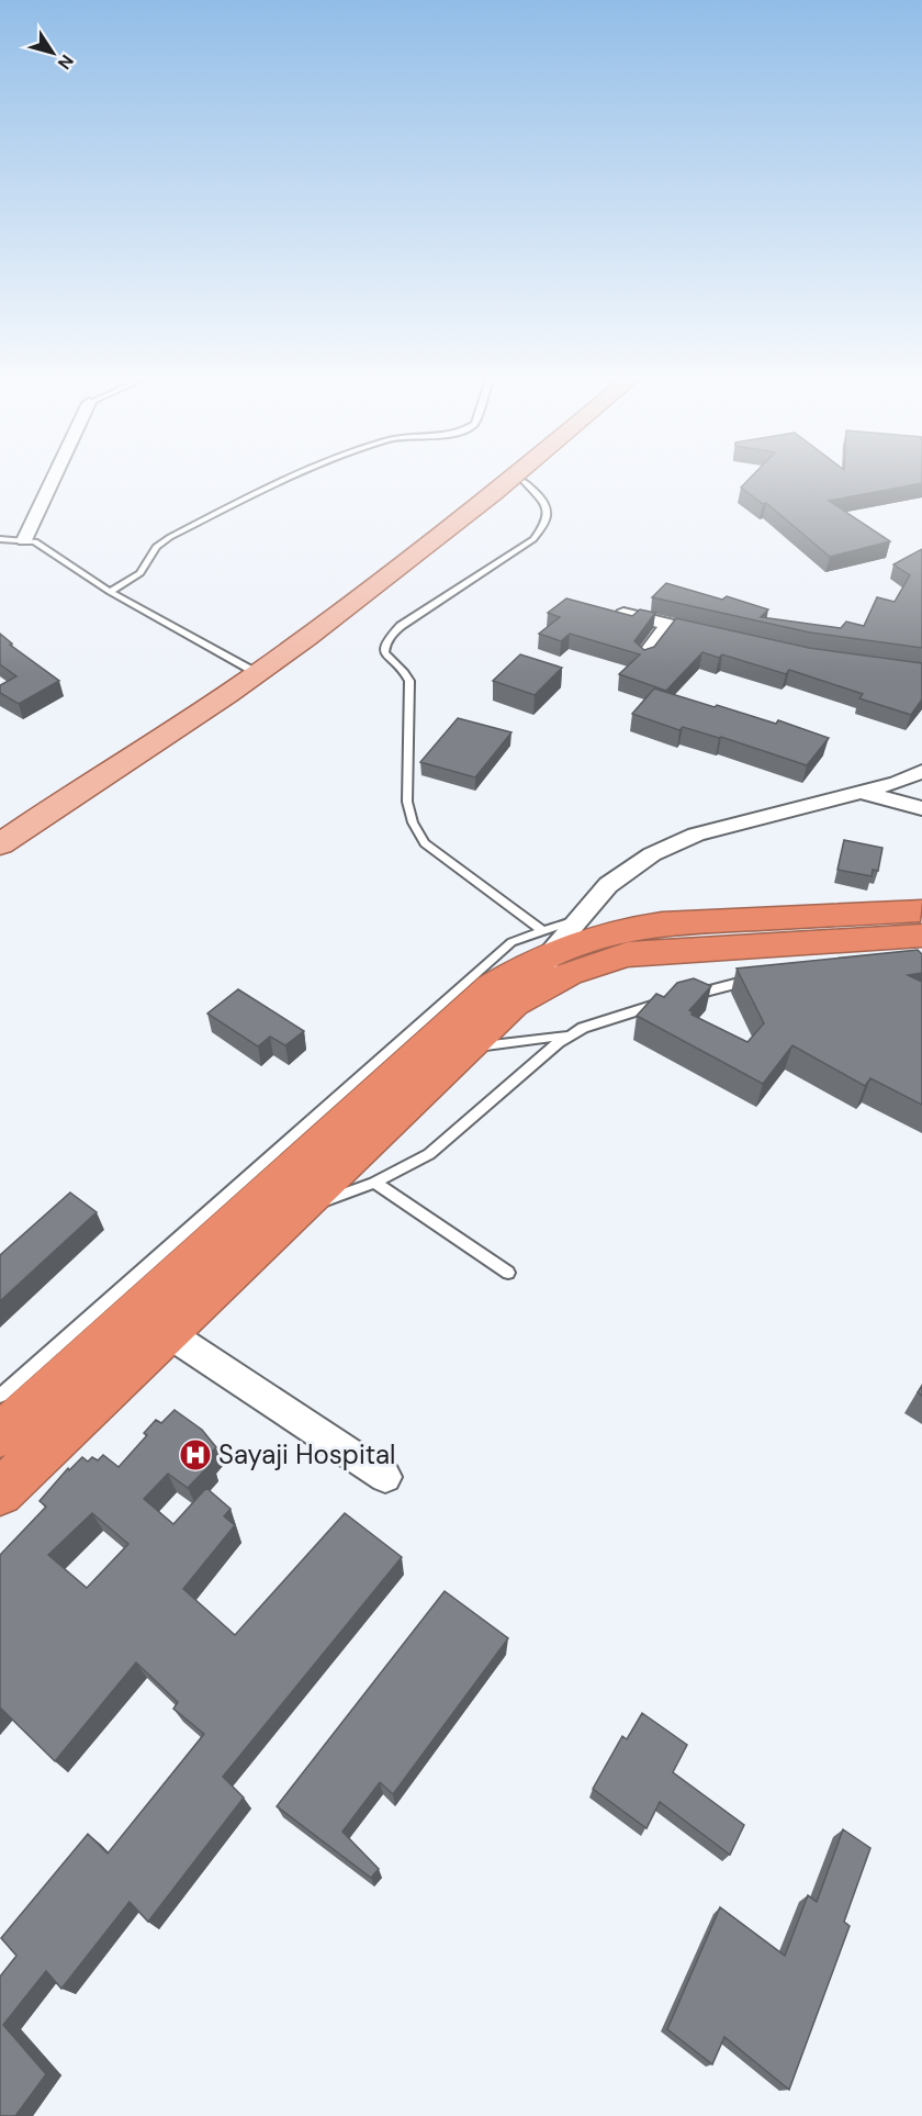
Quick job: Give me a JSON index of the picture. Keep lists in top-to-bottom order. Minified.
{"places":{"hospital":["Sayaji Hospital"]},"north":"bottom right"}
